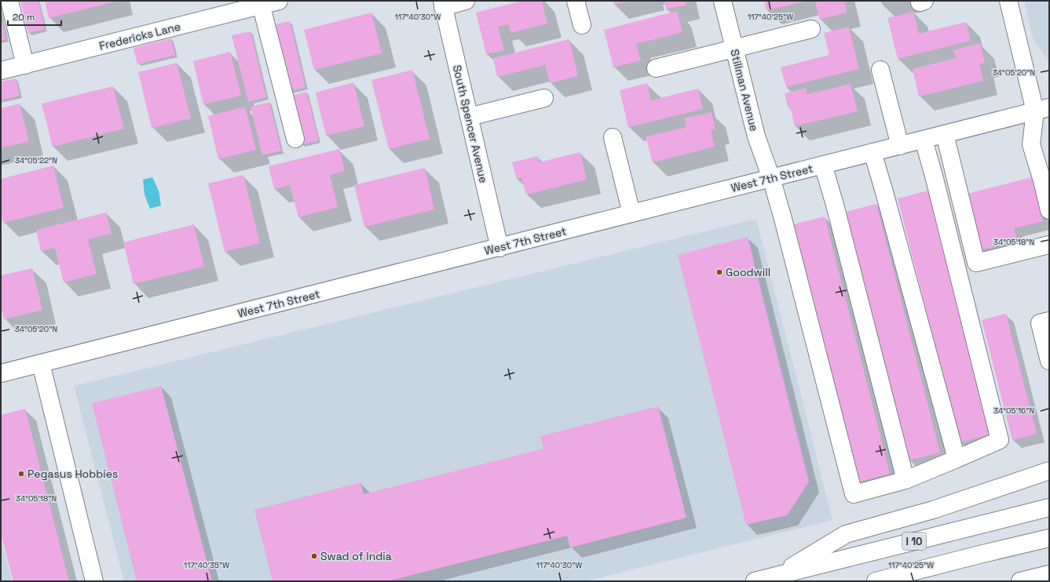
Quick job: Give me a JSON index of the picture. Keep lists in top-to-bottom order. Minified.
{"streets":{"main road":["Fredericks Lane","Stillman Avenue","South Spencer Avenue","West 7th Street","I 10"]},"crossings":[["Stillman Avenue","West 7th Street"],["South Spencer Avenue","West 7th Street"]],"places":["Goodwill","Pegasus Hobbies","Swad of India"],"scale_bar":"20 m","coordinates":["117°40'30\"W","117°40'25\"W","34°05'20\"N","34°05'22\"N","34°05'18\"N","34°05'16\"N","117°40'35\"W"]}
